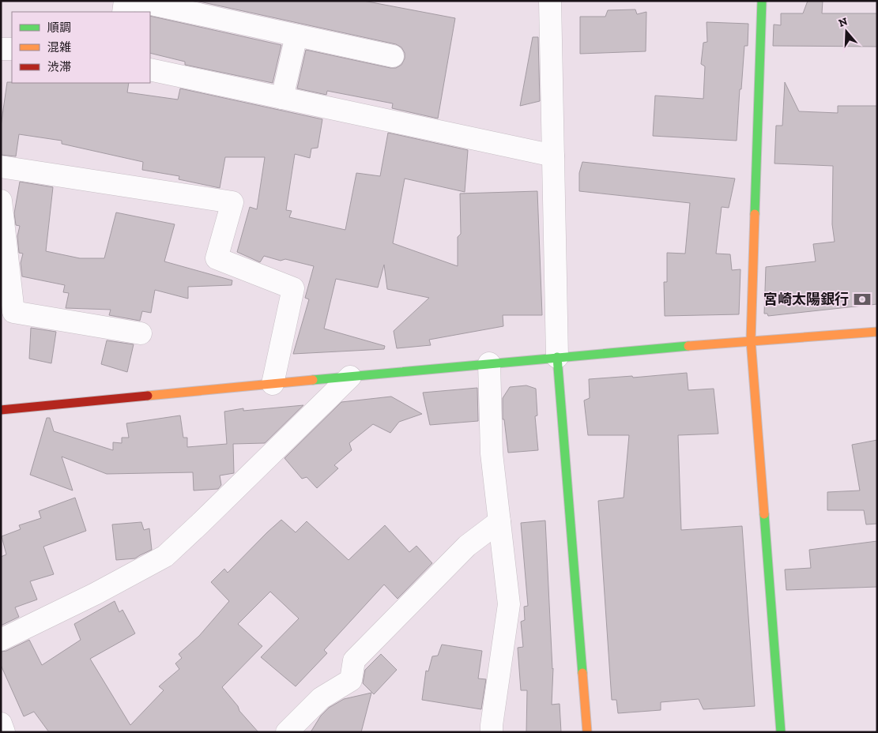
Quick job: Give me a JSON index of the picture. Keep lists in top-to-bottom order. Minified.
{"places":{"bank":["宮崎太陽銀行"]},"legend":["順調","混雑","渋滞"],"north":"top"}
